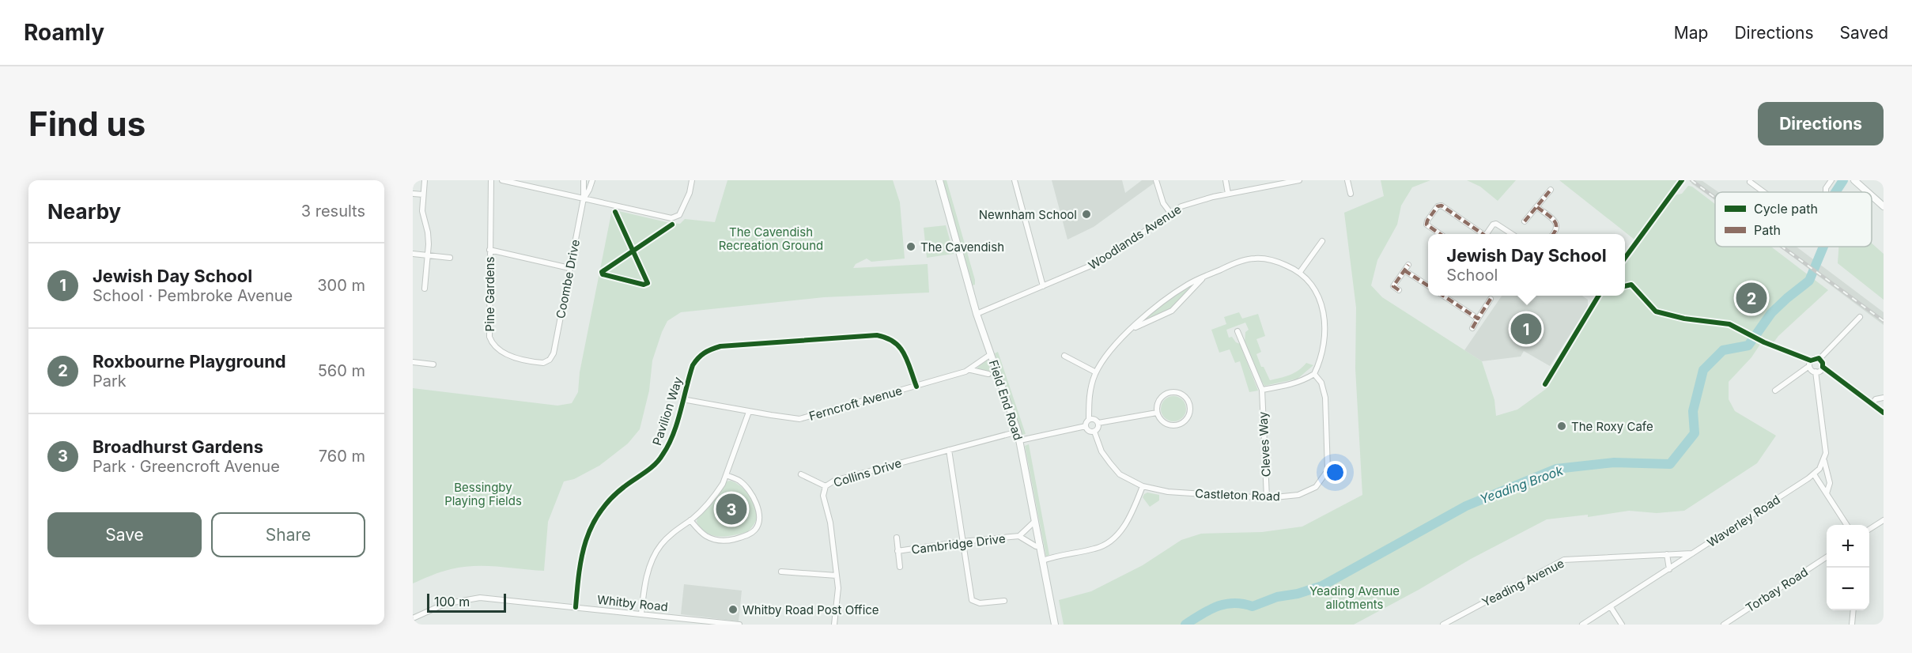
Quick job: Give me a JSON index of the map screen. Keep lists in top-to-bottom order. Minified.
{"streets":{"street":["Woodlands Avenue","Coombe Drive","Pine Gardens","Field End Road","Ferncroft Avenue","Pavilion Way","Cleves Way","Collins Drive","Castleton Road","Waverley Road","Cambridge Drive","Yeading Avenue","Torbay Road","Whitby Road"]},"crossings":[["Woodlands Avenue","Field End Road"],["Coombe Drive","Pine Gardens"],["Field End Road","Ferncroft Avenue"],["Field End Road","Collins Drive"],["Field End Road","Cambridge Drive"],["Ferncroft Avenue","Pavilion Way"],["Pavilion Way","Whitby Road"],["Cleves Way","Castleton Road"],["Waverley Road","Yeading Avenue"]],"water":["Yeading Brook"],"parks":["The Cavendish Recreation Ground","Bessingby Playing Fields","Yeading Avenue allotments"],"places":["Newnham School","The Cavendish","The Roxy Cafe","Whitby Road Post Office"],"legend":["Cycle path","Path"],"scale_bar":"100 m","page":{"header":"Roamly","nav":["Map","Directions","Saved"],"buttons":["Directions",["Save","Share"]],"title":"Find us","heading":["Nearby","3 results"],"popup":["Jewish Day School","School"],"list":[{"mark":"1","name":"Jewish Day School","note":"School · Pembroke Avenue","value":"300 m"},{"mark":"2","name":"Roxbourne Playground","note":"Park","value":"560 m"},{"mark":"3","name":"Broadhurst Gardens","note":"Park · Greencroft Avenue","value":"760 m"}],"pins":["2","1","3"],"map_buttons":["+","−"],"scale":"100 m"}}
